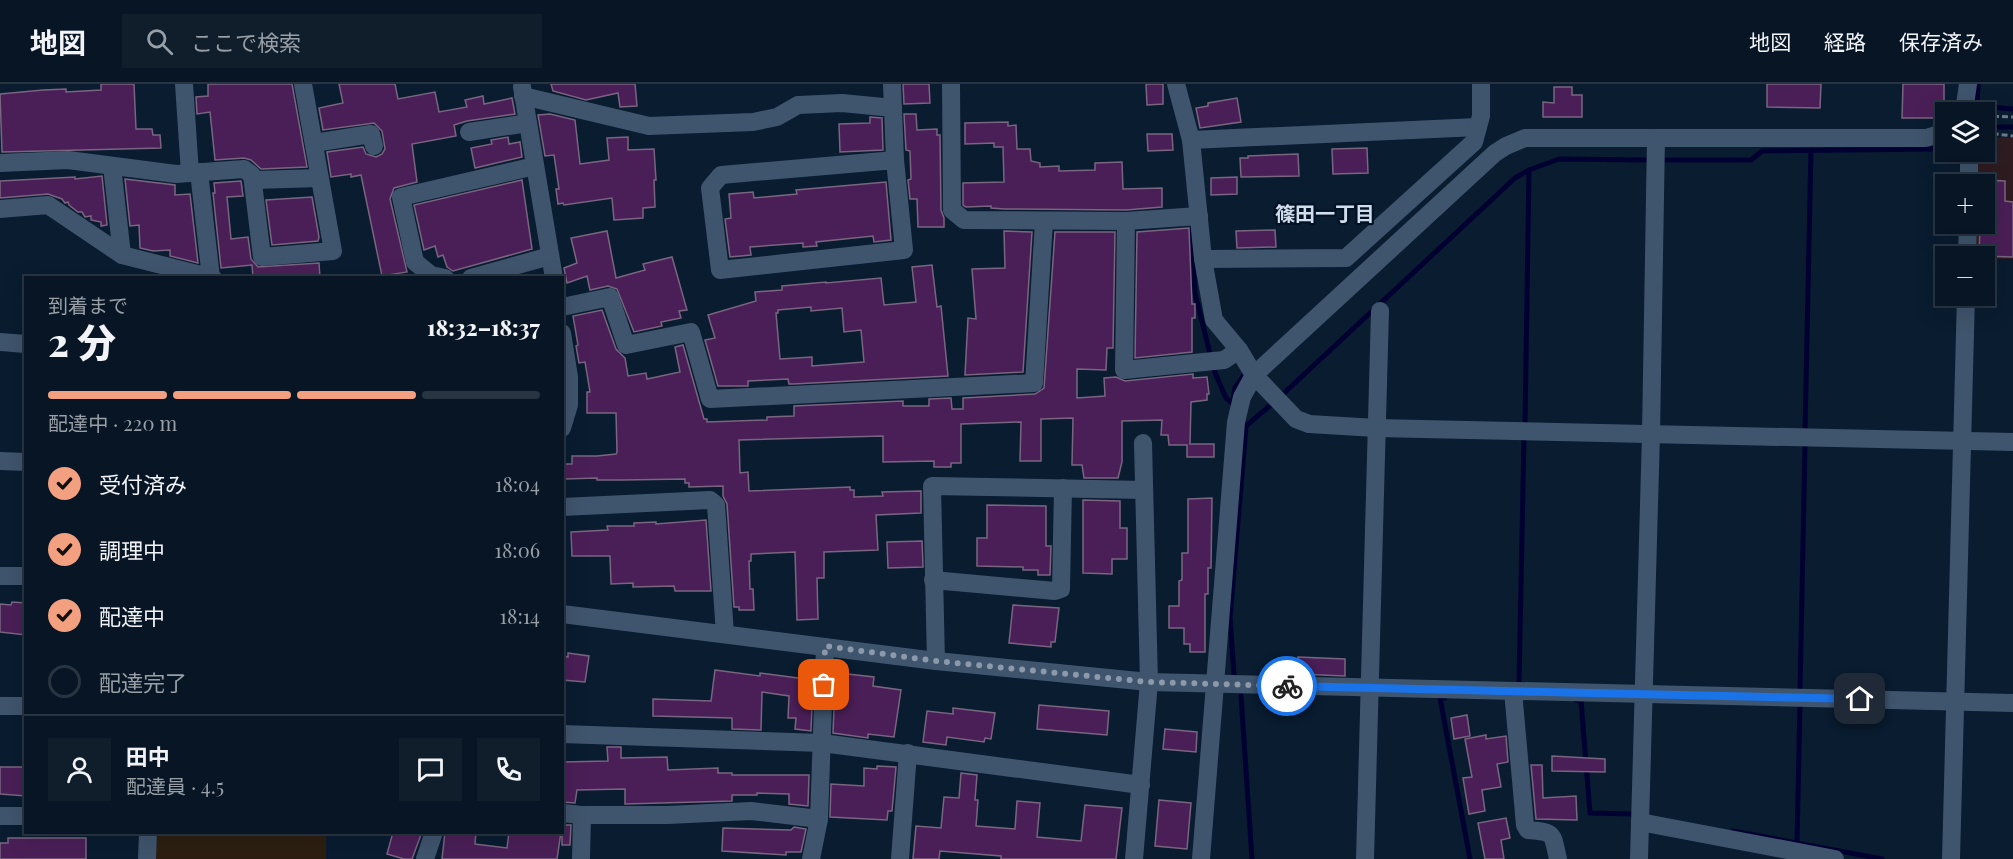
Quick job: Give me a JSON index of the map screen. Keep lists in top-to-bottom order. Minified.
{"districts":["篠田一丁目"],"page":{"header":"地図","search":"ここで検索","nav":["地図","経路","保存済み"],"map_buttons":["+","−"],"heading":["2 分","到着まで","18:32–18:37"],"panel":["田中","配達員 · 4.5"],"bar":"配達中 · 220 m","list":[["受付済み","18:04"],["調理中","18:06"],["配達中","18:14"],"配達完了"]}}
